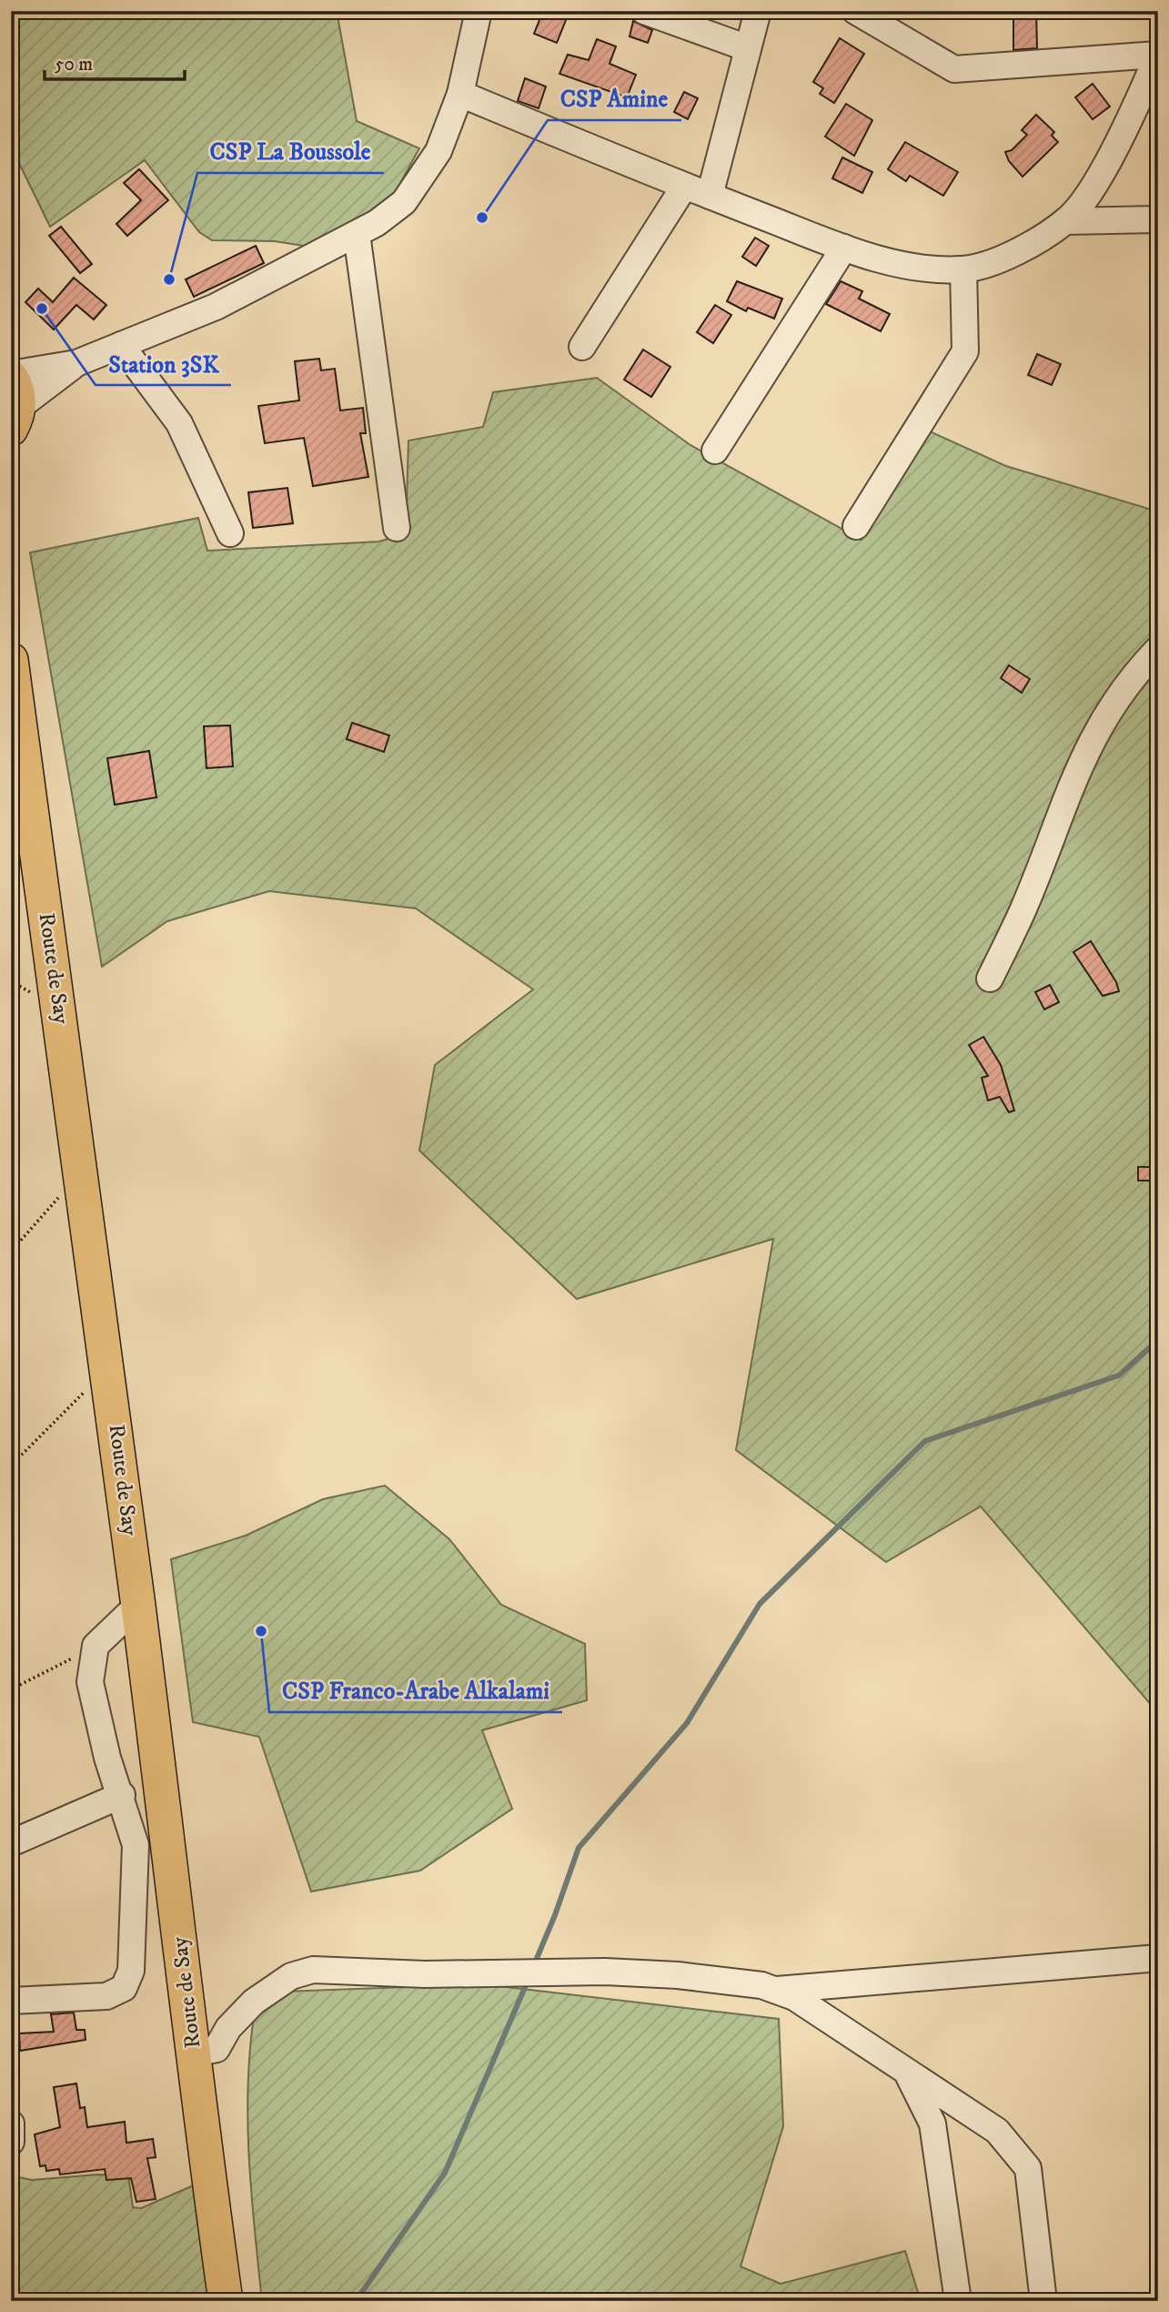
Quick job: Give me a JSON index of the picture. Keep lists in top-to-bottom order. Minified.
{"streets":{"main road":["Route de Say"]},"places":["CSP Amine","CSP La Boussole","Station 3SK","CSP Franco-Arabe Alkalami"],"scale_bar":"50 m"}
